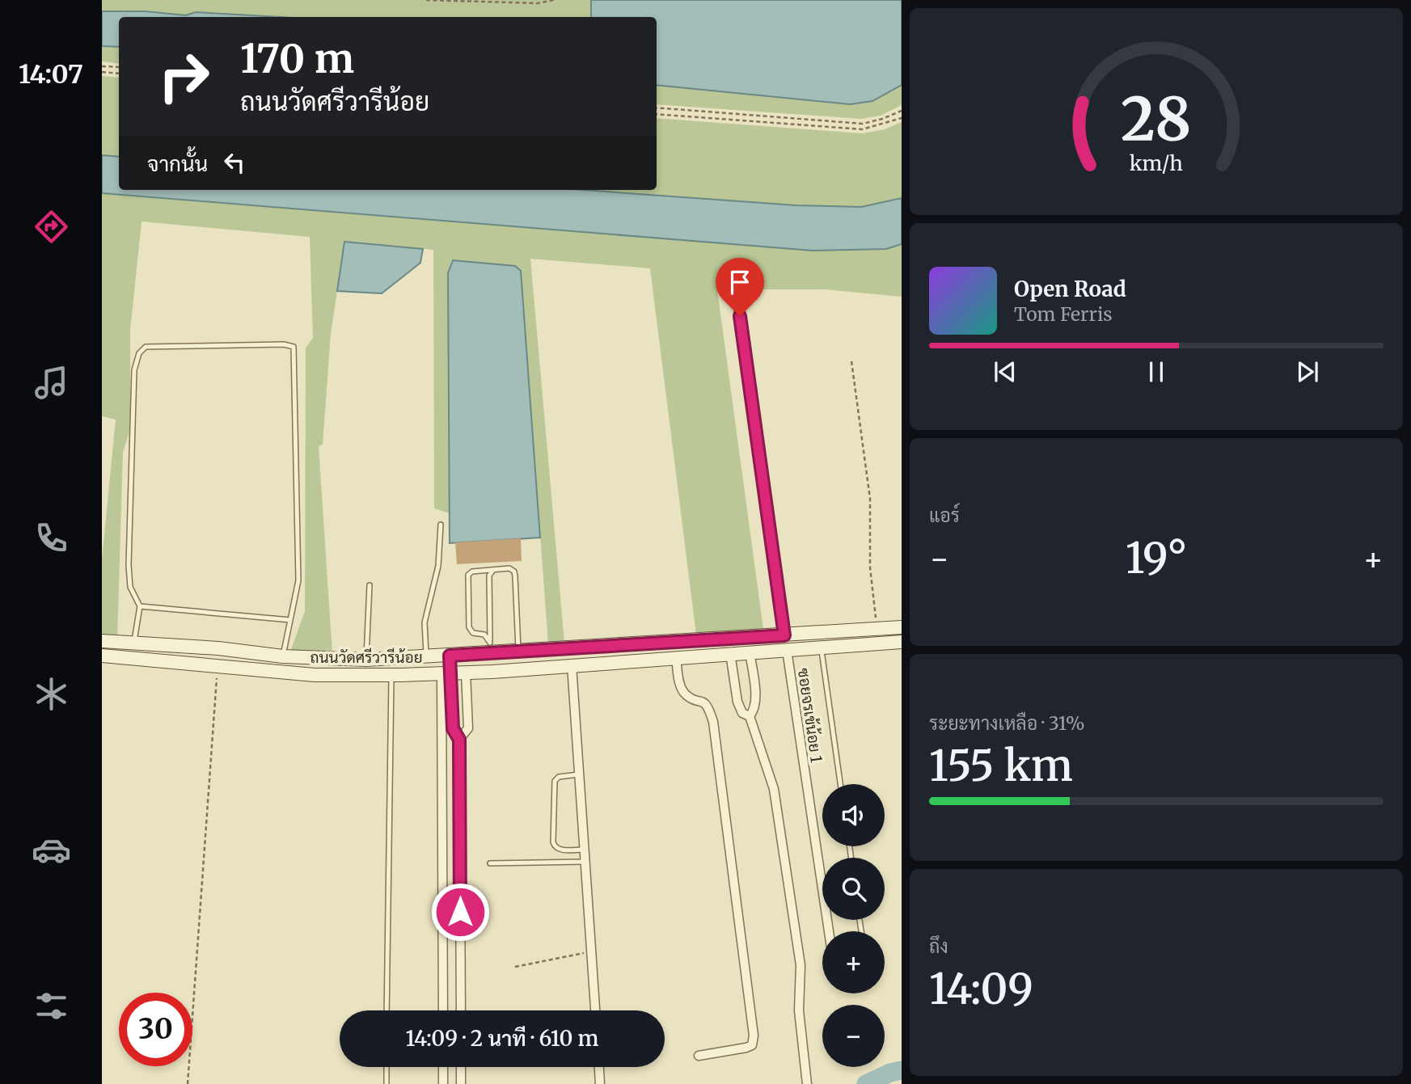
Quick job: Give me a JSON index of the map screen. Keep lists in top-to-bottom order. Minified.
{"streets":{"main road":["ถนนวัดศรีวารีน้อย"],"street":["ซอยจรเข้น้อย 1"]},"crossings":[["ถนนวัดศรีวารีน้อย","ซอยจรเข้น้อย 1"]],"page":{"tabs":"14:07","turn":["170 m","ถนนวัดศรีวารีน้อย"],"then":"จากนั้น","song":["Open Road","Tom Ferris"],"tile":["แอร์",["ระยะทางเหลือ · 31%","155 km"],["ถึง","14:09"]],"heat":["−","19°","+"],"map_buttons":["+","−"],"limit":"30","trip":"14:09 · 2 นาที · 610 m","gauge":["28","km/h"]}}
